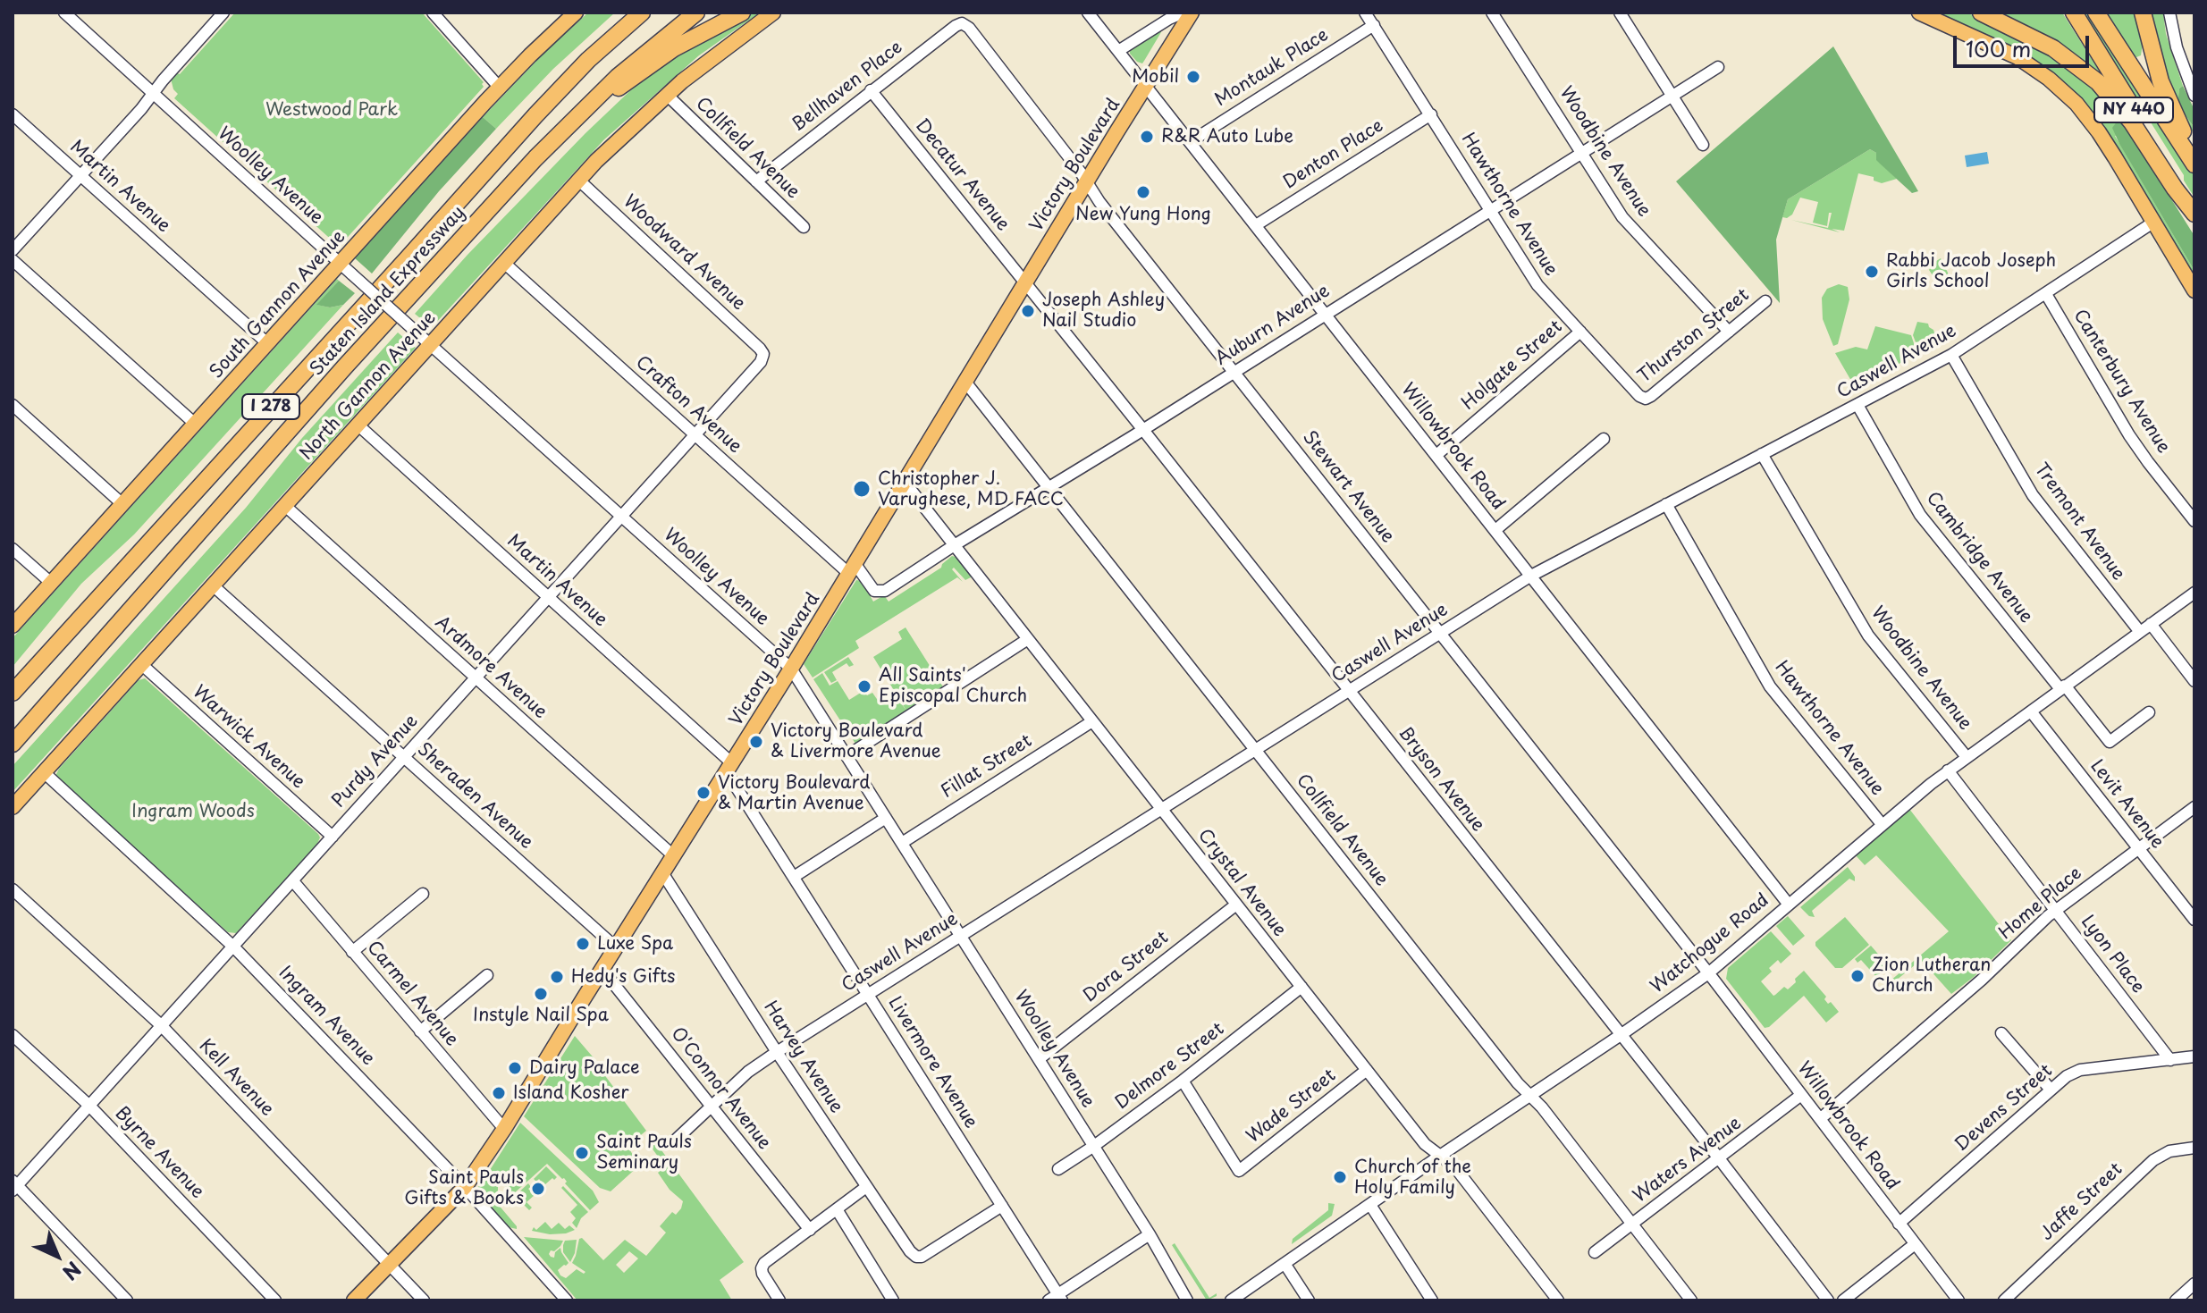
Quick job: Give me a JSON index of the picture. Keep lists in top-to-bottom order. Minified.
{"streets":{"highway":["NY 440","Staten Island Expressway","I 278"],"main road":["Victory Boulevard","South Gannon Avenue","North Gannon Avenue"],"street":["Montauk Place","Bellhaven Place","Collfield Avenue","Woodbine Avenue","Denton Place","Decatur Avenue","Woolley Avenue","Martin Avenue","Hawthorne Avenue","Woodward Avenue","Auburn Avenue","Thurston Street","Caswell Avenue","Holgate Street","Canterbury Avenue","Crafton Avenue","Willowbrook Road","Stewart Avenue","Tremont Avenue","Cambridge Avenue","Ardmore Avenue","Warwick Avenue","Purdy Avenue","Fillat Street","Bryson Avenue","Sheraden Avenue","Levit Avenue","Crystal Avenue","Home Place","Watchogue Road","Lyon Place","Dora Street","Carmel Avenue","Ingram Avenue","Harvey Avenue","Livermore Avenue","Delmore Street","Kell Avenue","O'Connor Avenue","Wade Street","Devens Street","Byrne Avenue","Waters Avenue","Jaffe Street"]},"crossings":[["Montauk Place","Hawthorne Avenue"],["Montauk Place","Willowbrook Road"],["Bellhaven Place","Collfield Avenue"],["Bellhaven Place","Decatur Avenue"],["Bellhaven Place","Stewart Avenue"],["Collfield Avenue","Victory Boulevard"],["Collfield Avenue","Auburn Avenue"],["Collfield Avenue","Caswell Avenue"],["Collfield Avenue","North Gannon Avenue"],["Collfield Avenue","Watchogue Road"],["Collfield Avenue","Waters Avenue"],["Woodbine Avenue","Auburn Avenue"],["Woodbine Avenue","Thurston Street"],["Woodbine Avenue","Caswell Avenue"],["Woodbine Avenue","Watchogue Road"],["Denton Place","Hawthorne Avenue"],["Denton Place","Willowbrook Road"],["Victory Boulevard","Decatur Avenue"],["Victory Boulevard","Woolley Avenue"],["Victory Boulevard","Martin Avenue"],["Victory Boulevard","Auburn Avenue"],["Victory Boulevard","Crafton Avenue"],["Victory Boulevard","Willowbrook Road"],["Victory Boulevard","Stewart Avenue"],["Victory Boulevard","Ardmore Avenue"],["Victory Boulevard","Bryson Avenue"],["Victory Boulevard","Sheraden Avenue"],["Victory Boulevard","Crystal Avenue"],["Victory Boulevard","Carmel Avenue"],["Victory Boulevard","Ingram Avenue"],["Victory Boulevard","Harvey Avenue"],["Victory Boulevard","Livermore Avenue"],["Victory Boulevard","Kell Avenue"],["Victory Boulevard","O'Connor Avenue"],["Decatur Avenue","Bryson Avenue"],["Woolley Avenue","South Gannon Avenue"],["Woolley Avenue","Caswell Avenue"],["Woolley Avenue","North Gannon Avenue"],["Woolley Avenue","Purdy Avenue"],["Woolley Avenue","Fillat Street"],["Woolley Avenue","Dora Street"],["Woolley Avenue","Delmore Street"],["Martin Avenue","South Gannon Avenue"],["Martin Avenue","North Gannon Avenue"],["Martin Avenue","Purdy Avenue"],["Martin Avenue","Livermore Avenue"],["Hawthorne Avenue","Auburn Avenue"],["Hawthorne Avenue","Thurston Street"],["Hawthorne Avenue","Caswell Avenue"],["Hawthorne Avenue","Holgate Street"],["Hawthorne Avenue","Watchogue Road"],["Woodward Avenue","North Gannon Avenue"],["Woodward Avenue","Purdy Avenue"],["Auburn Avenue","Crafton Avenue"],["Auburn Avenue","Willowbrook Road"],["Auburn Avenue","Stewart Avenue"],["Auburn Avenue","Bryson Avenue"],["Auburn Avenue","Crystal Avenue"],["Caswell Avenue","Canterbury Avenue"],["Caswell Avenue","Willowbrook Road"],["Caswell Avenue","Stewart Avenue"],["Caswell Avenue","Tremont Avenue"],["Caswell Avenue","Cambridge Avenue"],["Caswell Avenue","Bryson Avenue"],["Caswell Avenue","Crystal Avenue"],["Caswell Avenue","Harvey Avenue"],["Caswell Avenue","Livermore Avenue"],["Caswell Avenue","O'Connor Avenue"],["Holgate Street","Willowbrook Road"],["North Gannon Avenue","Crafton Avenue"],["North Gannon Avenue","Ardmore Avenue"],["North Gannon Avenue","Warwick Avenue"],["North Gannon Avenue","Sheraden Avenue"],["North Gannon Avenue","Ingram Avenue"],["Crafton Avenue","Purdy Avenue"],["Willowbrook Road","Stewart Avenue"],["Willowbrook Road","Home Place"],["Willowbrook Road","Watchogue Road"],["Willowbrook Road","Devens Street"],["Willowbrook Road","Waters Avenue"],["Stewart Avenue","Watchogue Road"],["Tremont Avenue","Watchogue Road"],["Cambridge Avenue","Watchogue Road"],["Ardmore Avenue","Purdy Avenue"],["Warwick Avenue","Purdy Avenue"],["Purdy Avenue","Sheraden Avenue"],["Purdy Avenue","Carmel Avenue"],["Purdy Avenue","Ingram Avenue"],["Purdy Avenue","Kell Avenue"],["Purdy Avenue","Byrne Avenue"],["Fillat Street","Crystal Avenue"],["Bryson Avenue","Watchogue Road"],["Bryson Avenue","Waters Avenue"],["Levit Avenue","Home Place"],["Levit Avenue","Watchogue Road"],["Crystal Avenue","Watchogue Road"],["Crystal Avenue","Dora Street"],["Crystal Avenue","Delmore Street"],["Crystal Avenue","Wade Street"],["Home Place","Lyon Place"],["Watchogue Road","Lyon Place"],["Lyon Place","Devens Street"],["Harvey Avenue","Livermore Avenue"],["Delmore Street","Wade Street"]],"parks":["Westwood Park","Ingram Woods"],"places":["Mobil","R&R Auto Lube","New Yung Hong","Rabbi Jacob Joseph Girls School","Joseph Ashley Nail Studio","Christopher J. Varughese, MD FACC","All Saints' Episcopal Church","Victory Boulevard & Livermore Avenue","Victory Boulevard & Martin Avenue","Luxe Spa","Zion Lutheran Church","Hedy's Gifts","Instyle Nail Spa","Dairy Palace","Island Kosher","Saint Pauls Seminary","Church of the Holy Family","Saint Pauls Gifts & Books"],"scale_bar":"100 m","north":"bottom right"}
